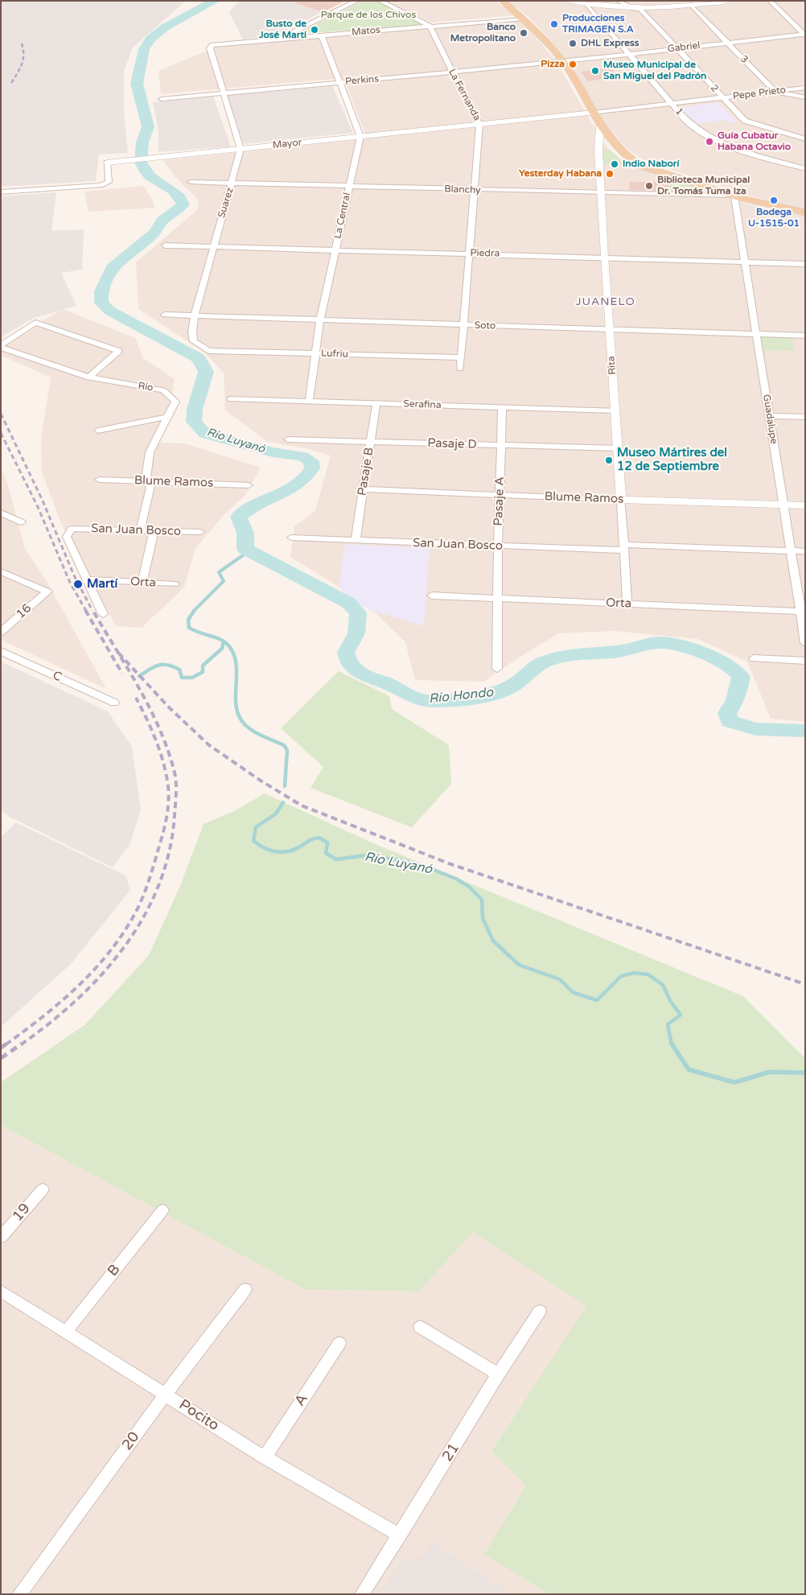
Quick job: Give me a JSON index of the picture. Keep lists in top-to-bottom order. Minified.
{"streets":{"street":["Matos","Gabriel","3","Perkins","2","Pepe Prieto","La Fernanda","1","Mayor","Blanchy","Suarez","La Central","Piedra","Soto","Lufriu","Rita","Río","Serafina","Guadalupe","Pasaje D","Pasaje B","Blume Ramos","Pasaje A","San Juan Bosco","Orta","16","C","19","B","A","Pocito","20","21"]},"crossings":[["Matos","Perkins"],["Matos","La Fernanda"],["Gabriel","3"],["Gabriel","Perkins"],["Gabriel","2"],["Gabriel","1"],["3","Pepe Prieto"],["Perkins","La Fernanda"],["2","Pepe Prieto"],["Pepe Prieto","1"],["Pepe Prieto","Mayor"],["La Fernanda","Mayor"],["La Fernanda","Blanchy"],["La Fernanda","Piedra"],["La Fernanda","Soto"],["La Fernanda","Lufriu"],["Mayor","Suarez"],["Mayor","La Central"],["Blanchy","Suarez"],["Blanchy","La Central"],["Blanchy","Rita"],["Blanchy","Guadalupe"],["Suarez","Piedra"],["Suarez","Soto"],["Suarez","Lufriu"],["La Central","Piedra"],["La Central","Soto"],["La Central","Lufriu"],["La Central","Serafina"],["Piedra","Rita"],["Piedra","Guadalupe"],["Soto","Rita"],["Soto","Guadalupe"],["Rita","Serafina"],["Rita","Pasaje D"],["Rita","Blume Ramos"],["Rita","San Juan Bosco"],["Rita","Orta"],["Río","Blume Ramos"],["Río","San Juan Bosco"],["Serafina","Pasaje B"],["Serafina","Pasaje A"],["Guadalupe","Blume Ramos"],["Guadalupe","San Juan Bosco"],["Guadalupe","Orta"],["Pasaje D","Pasaje B"],["Pasaje D","Pasaje A"],["Pasaje B","Blume Ramos"],["Pasaje B","San Juan Bosco"],["Blume Ramos","Pasaje A"],["Pasaje A","San Juan Bosco"],["Pasaje A","Orta"],["San Juan Bosco","Orta"],["B","Pocito"],["A","Pocito"],["Pocito","20"],["Pocito","21"]],"districts":["JUANELO"],"water":["Río Luyanó","Río Hondo"],"parks":["Parque de los Chivos"],"places":["Producciones TRIMAGEN S.A","Busto de José Martí","Banco Metropolitano","DHL Express","Pizza","Museo Municipal de San Miguel del Padrón","Guía Cubatur Habana Octavio","Indio Naborí","Yesterday Habana","Biblioteca Municipal Dr. Tomás Tuma Iza","Bodega U-1515-01","Museo Mártires del 12 de Septiembre","Martí"]}
